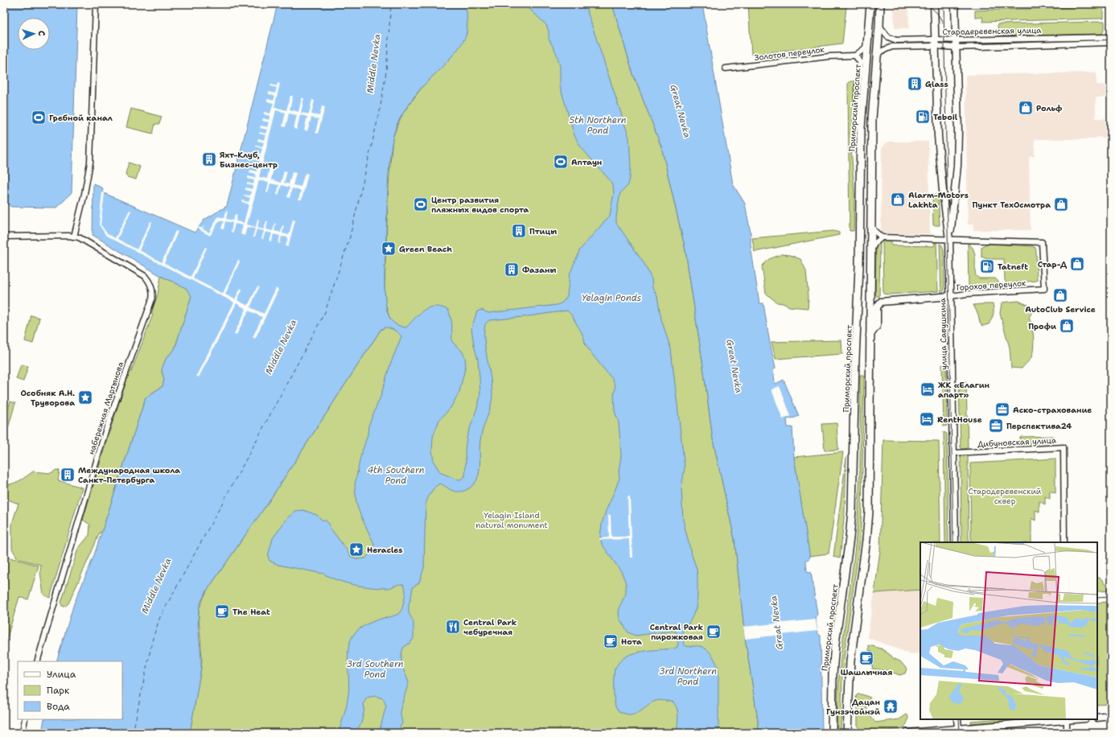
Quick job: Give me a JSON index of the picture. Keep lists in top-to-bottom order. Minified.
{"streets":{"main road":["Приморский проспект","Горохов переулок","улица Савушкина"],"street":["Стародеревенская улица","Золотов переулок","набережная Мартынова","Дибуновская улица"]},"crossings":[["Стародеревенская улица","улица Савушкина"],["Горохов переулок","улица Савушкина"],["улица Савушкина","Дибуновская улица"]],"water":["Middle Nevka","Great Nevka","5th Northern Pond","Yelagin Ponds","4th Southern Pond","3rd Southern Pond","3rd Northern Pond"],"parks":["Стародеревенский сквер","Yelagin Island natural monument"],"places":{"building":["Glass","Яхт-Клуб, Бизнес-центр","Птицы","Фазаны","Международная школа Санкт-Петербурга"],"shop":["Рольф","Alarm-Motors Lakhta","Пункт ТехОсмотра","Стар-Д","AutoClub Service","Профи"],"fuel station":["Teboil","Tatneft"],"sports":["Гребной канал","Аптаун","Центр развития пляжных видов спорта"],"place":["Green Beach","Особняк А.Н. Труворова","Heracles"],"hotel":["ЖК «Елагин апарт»","RentHouse"],"office":["Аско-страхование","Перспектива24"],"cafe":["The Heat","Central Park пирожковая","Нота","Шашлычная"],"restaurant":["Central Park чебуречная"],"temple":["Дацан Гунзэчойнэй"]},"legend":["Улица","Парк","Вода"],"north":"right"}
